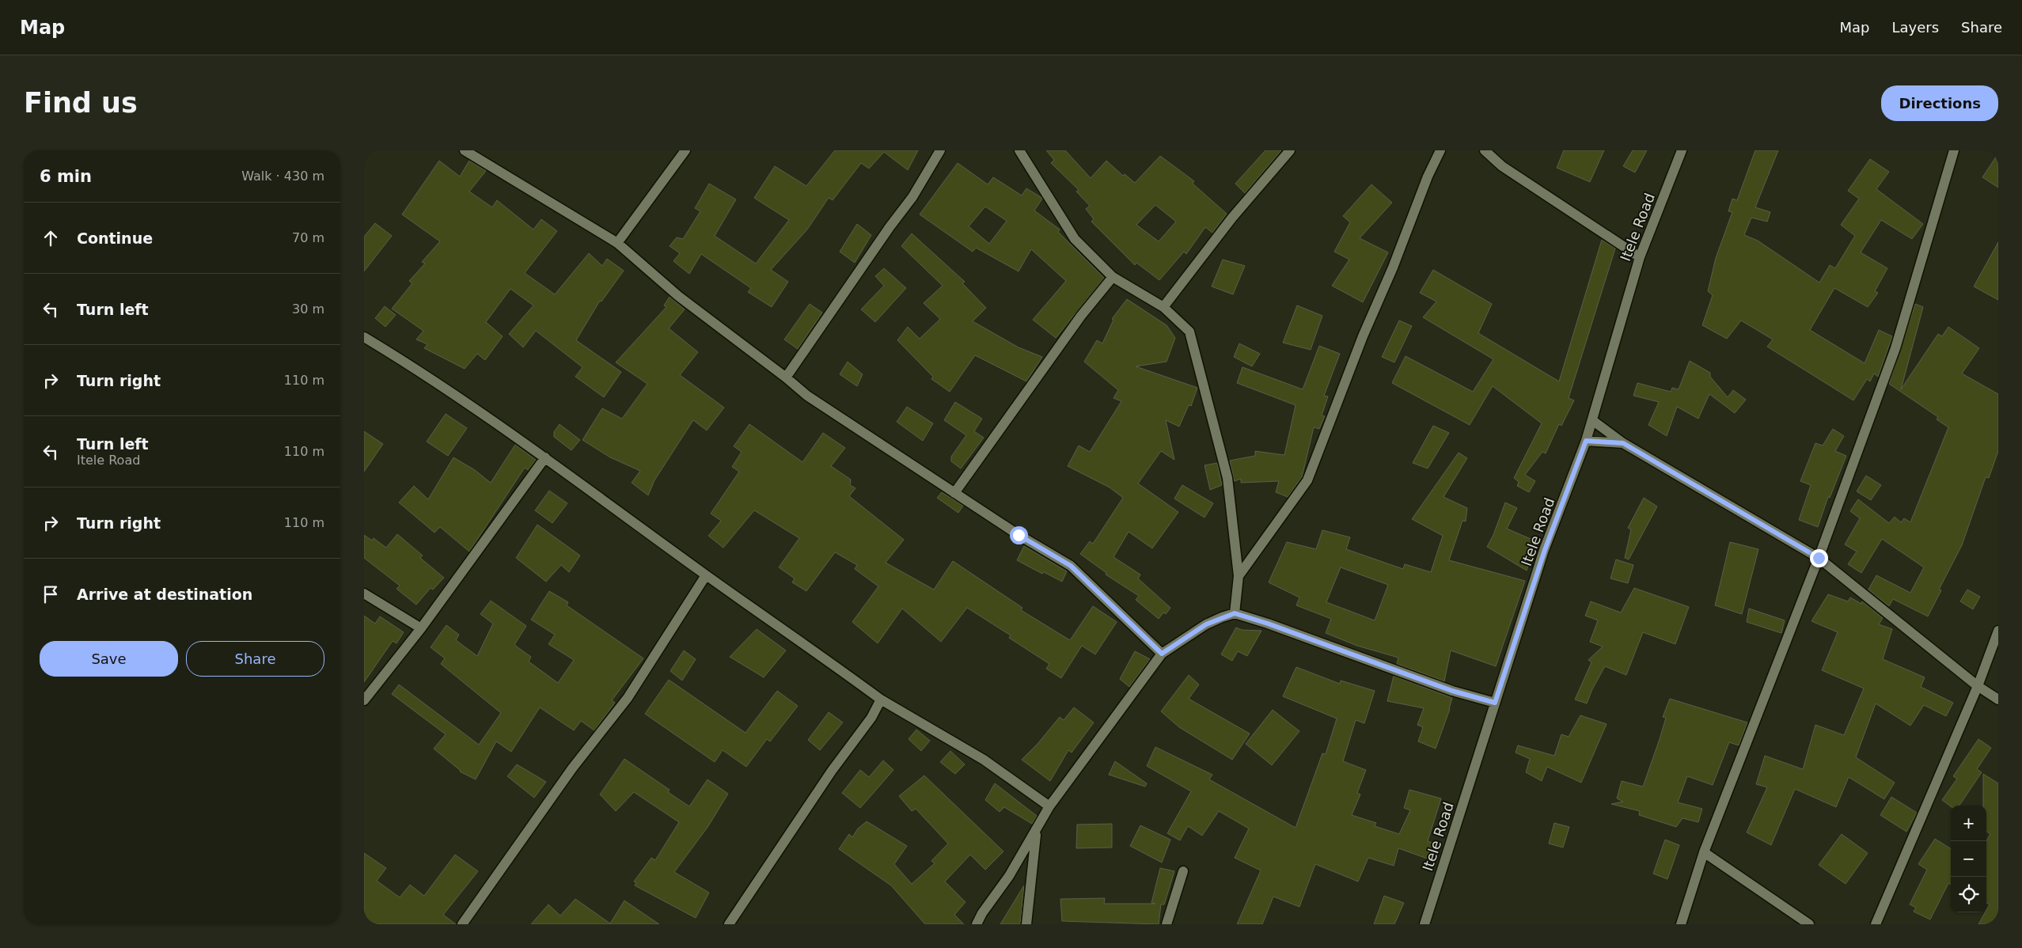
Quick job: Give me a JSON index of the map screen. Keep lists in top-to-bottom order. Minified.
{"streets":{"street":["Itele Road"]},"page":{"header":"Map","nav":["Map","Layers","Share"],"buttons":["Directions",["Save","Share"]],"title":"Find us","heading":["6 min","Walk · 430 m"],"list":[["Continue","70 m"],["Turn left","30 m"],["Turn right","110 m"],["Turn left","Itele Road","110 m"],["Turn right","110 m"],"Arrive at destination"],"map_buttons":["+","−"]}}
